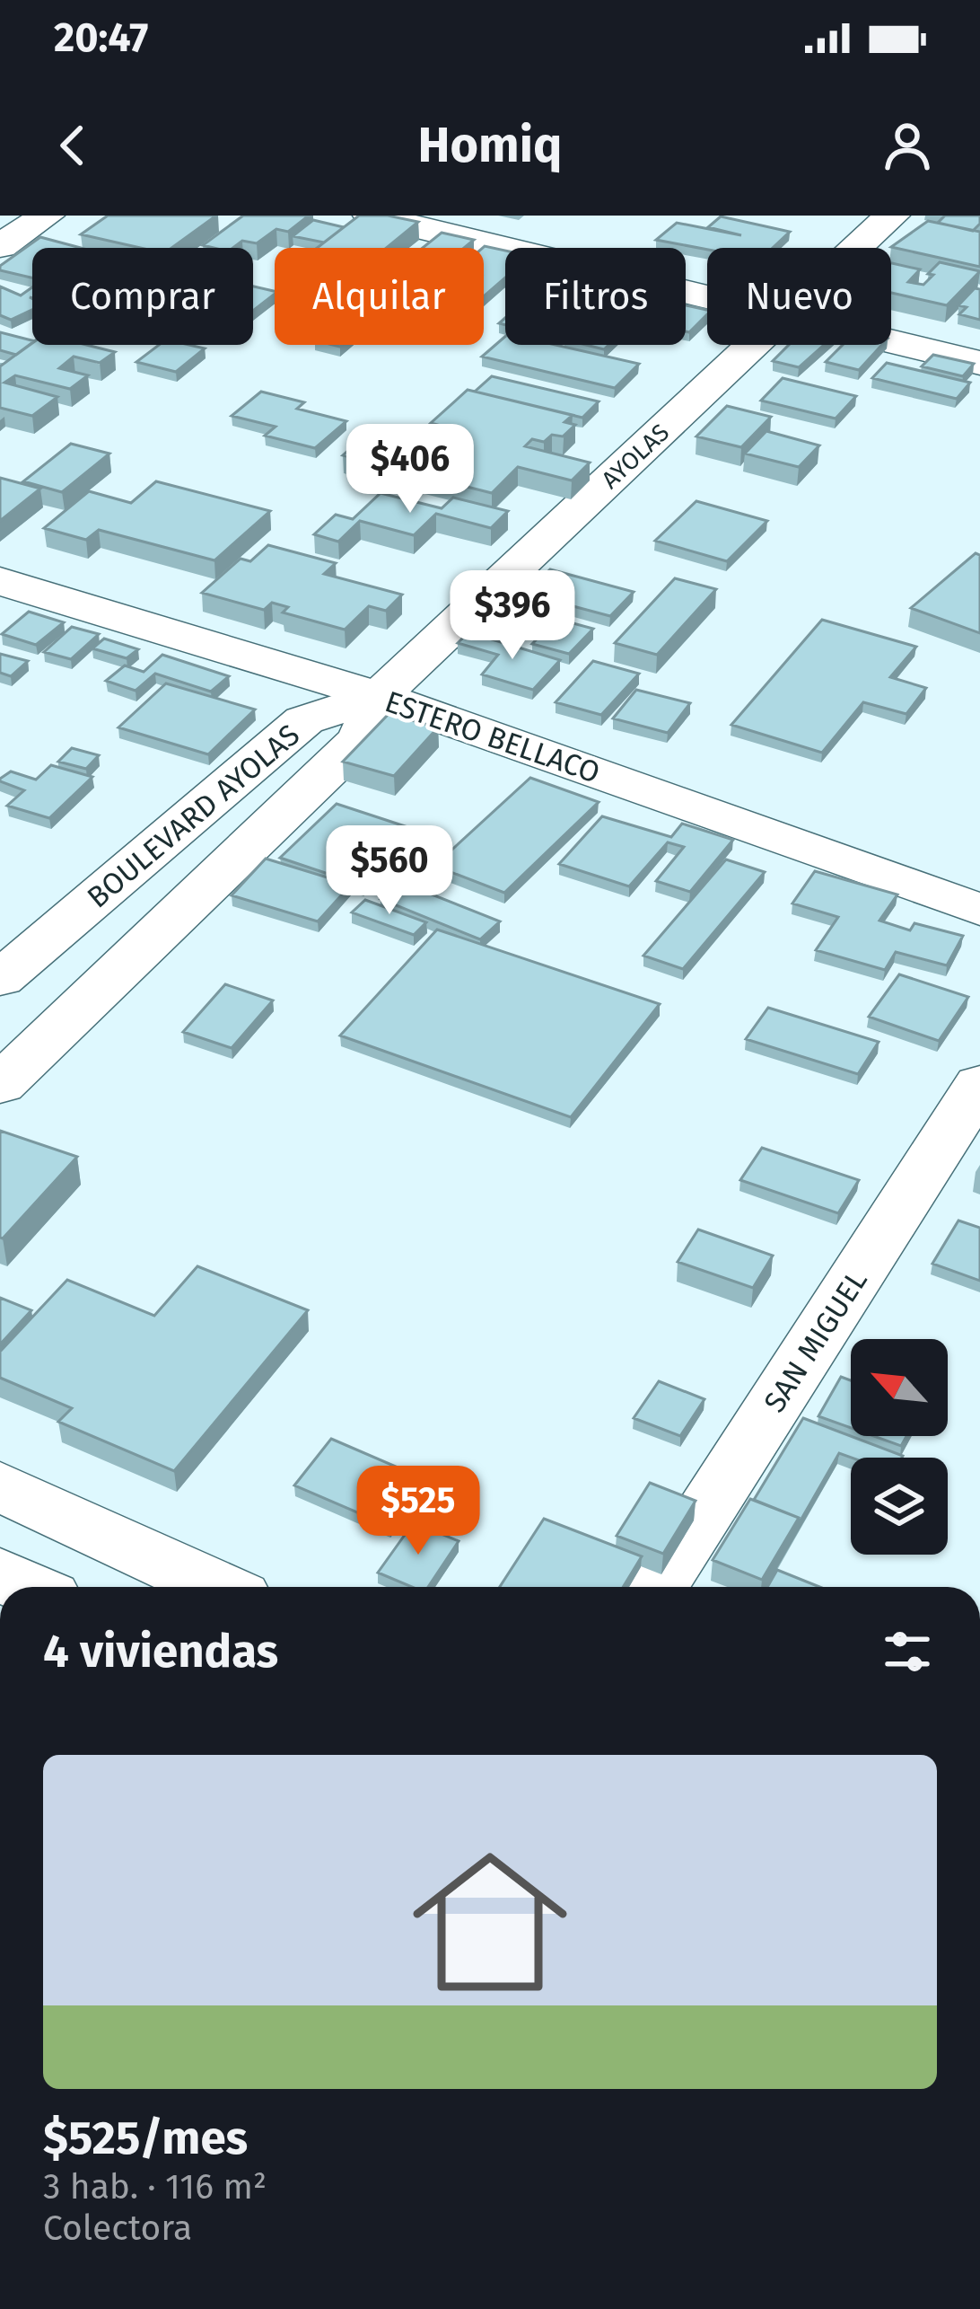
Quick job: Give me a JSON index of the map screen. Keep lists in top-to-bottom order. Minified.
{"streets":{"main road":["AYOLAS","ESTERO BELLACO","BOULEVARD AYOLAS","SAN MIGUEL"]},"crossings":[["AYOLAS","ESTERO BELLACO"],["AYOLAS","BOULEVARD AYOLAS"],["ESTERO BELLACO","BOULEVARD AYOLAS"]],"north":"top left","page":{"status":"20:47","header":"Homiq","chip":["Comprar","Alquilar","Filtros","Nuevo"],"price":["$406","$396","$560","$525"],"heading":"4 viviendas","list":[{"name":"$525/mes","note":"3 hab. · 116 m² · Colectora"}]}}
